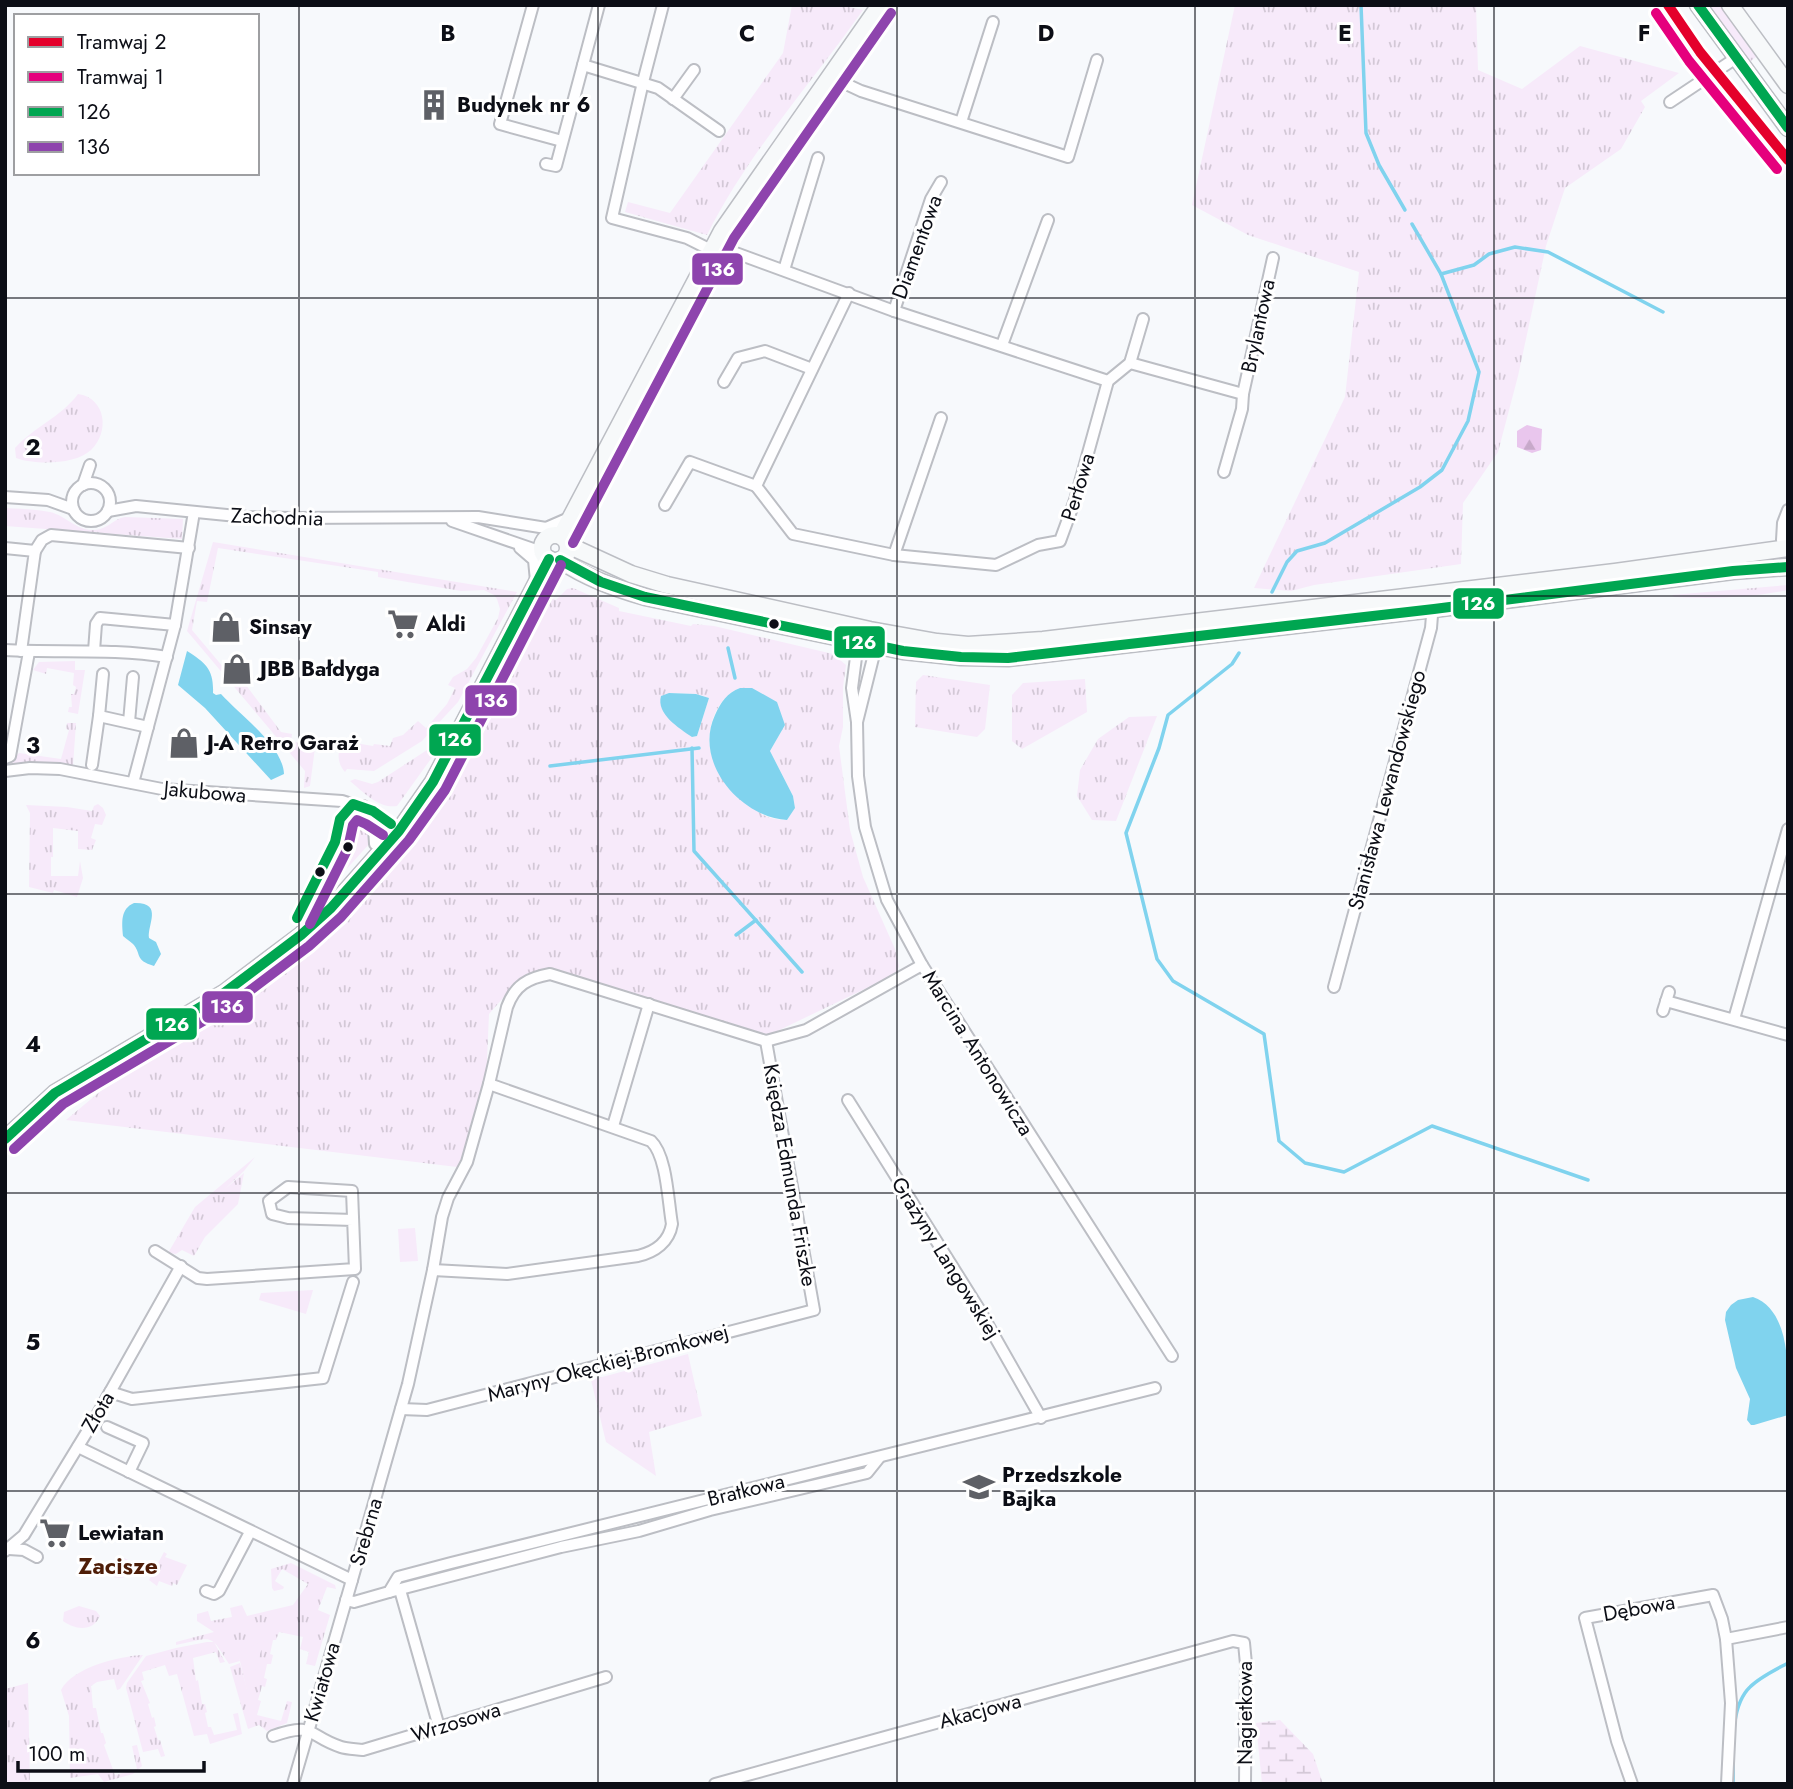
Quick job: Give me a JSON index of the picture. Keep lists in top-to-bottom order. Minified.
{"streets":{"street":["Diamentowa","Brylantowa","Perłowa","Zachodnia","Stanisława Lewandowskiego","Jakubowa","Marcina Antonowicza","Księdza Edmunda Friszke","Grażyny Langowskiej","Maryny Okęckiej-Bromkowej","Złota","Srebrna","Dębowa","Kwiatowa","Akacjowa","Nagietkowa","Wrzosowa"]},"crossings":[["Diamentowa","Perłowa"],["Marcina Antonowicza","Księdza Edmunda Friszke"],["Księdza Edmunda Friszke","Maryny Okęckiej-Bromkowej"],["Księdza Edmunda Friszke","Srebrna"],["Maryny Okęckiej-Bromkowej","Srebrna"],["Złota","Srebrna"],["Srebrna","Kwiatowa"],["Kwiatowa","Wrzosowa"],["Akacjowa","Nagietkowa"]],"districts":["Zacisze"],"places":{"building":["Budynek nr 6"],"supermarket":["Aldi","Lewiatan"],"shop":["Sinsay","JBB Bałdyga","J-A Retro Garaż"],"school or university":["Przedszkole Bajka"]},"lines":["tram line 2","transit line 126","tram line 1","transit line 136"],"legend":["Tramwaj 2","Tramwaj 1","126","136"],"scale_bar":"100 m","grid":{"columns":["B","C","D","E","F"],"rows":["2","3","4","5","6"]}}
